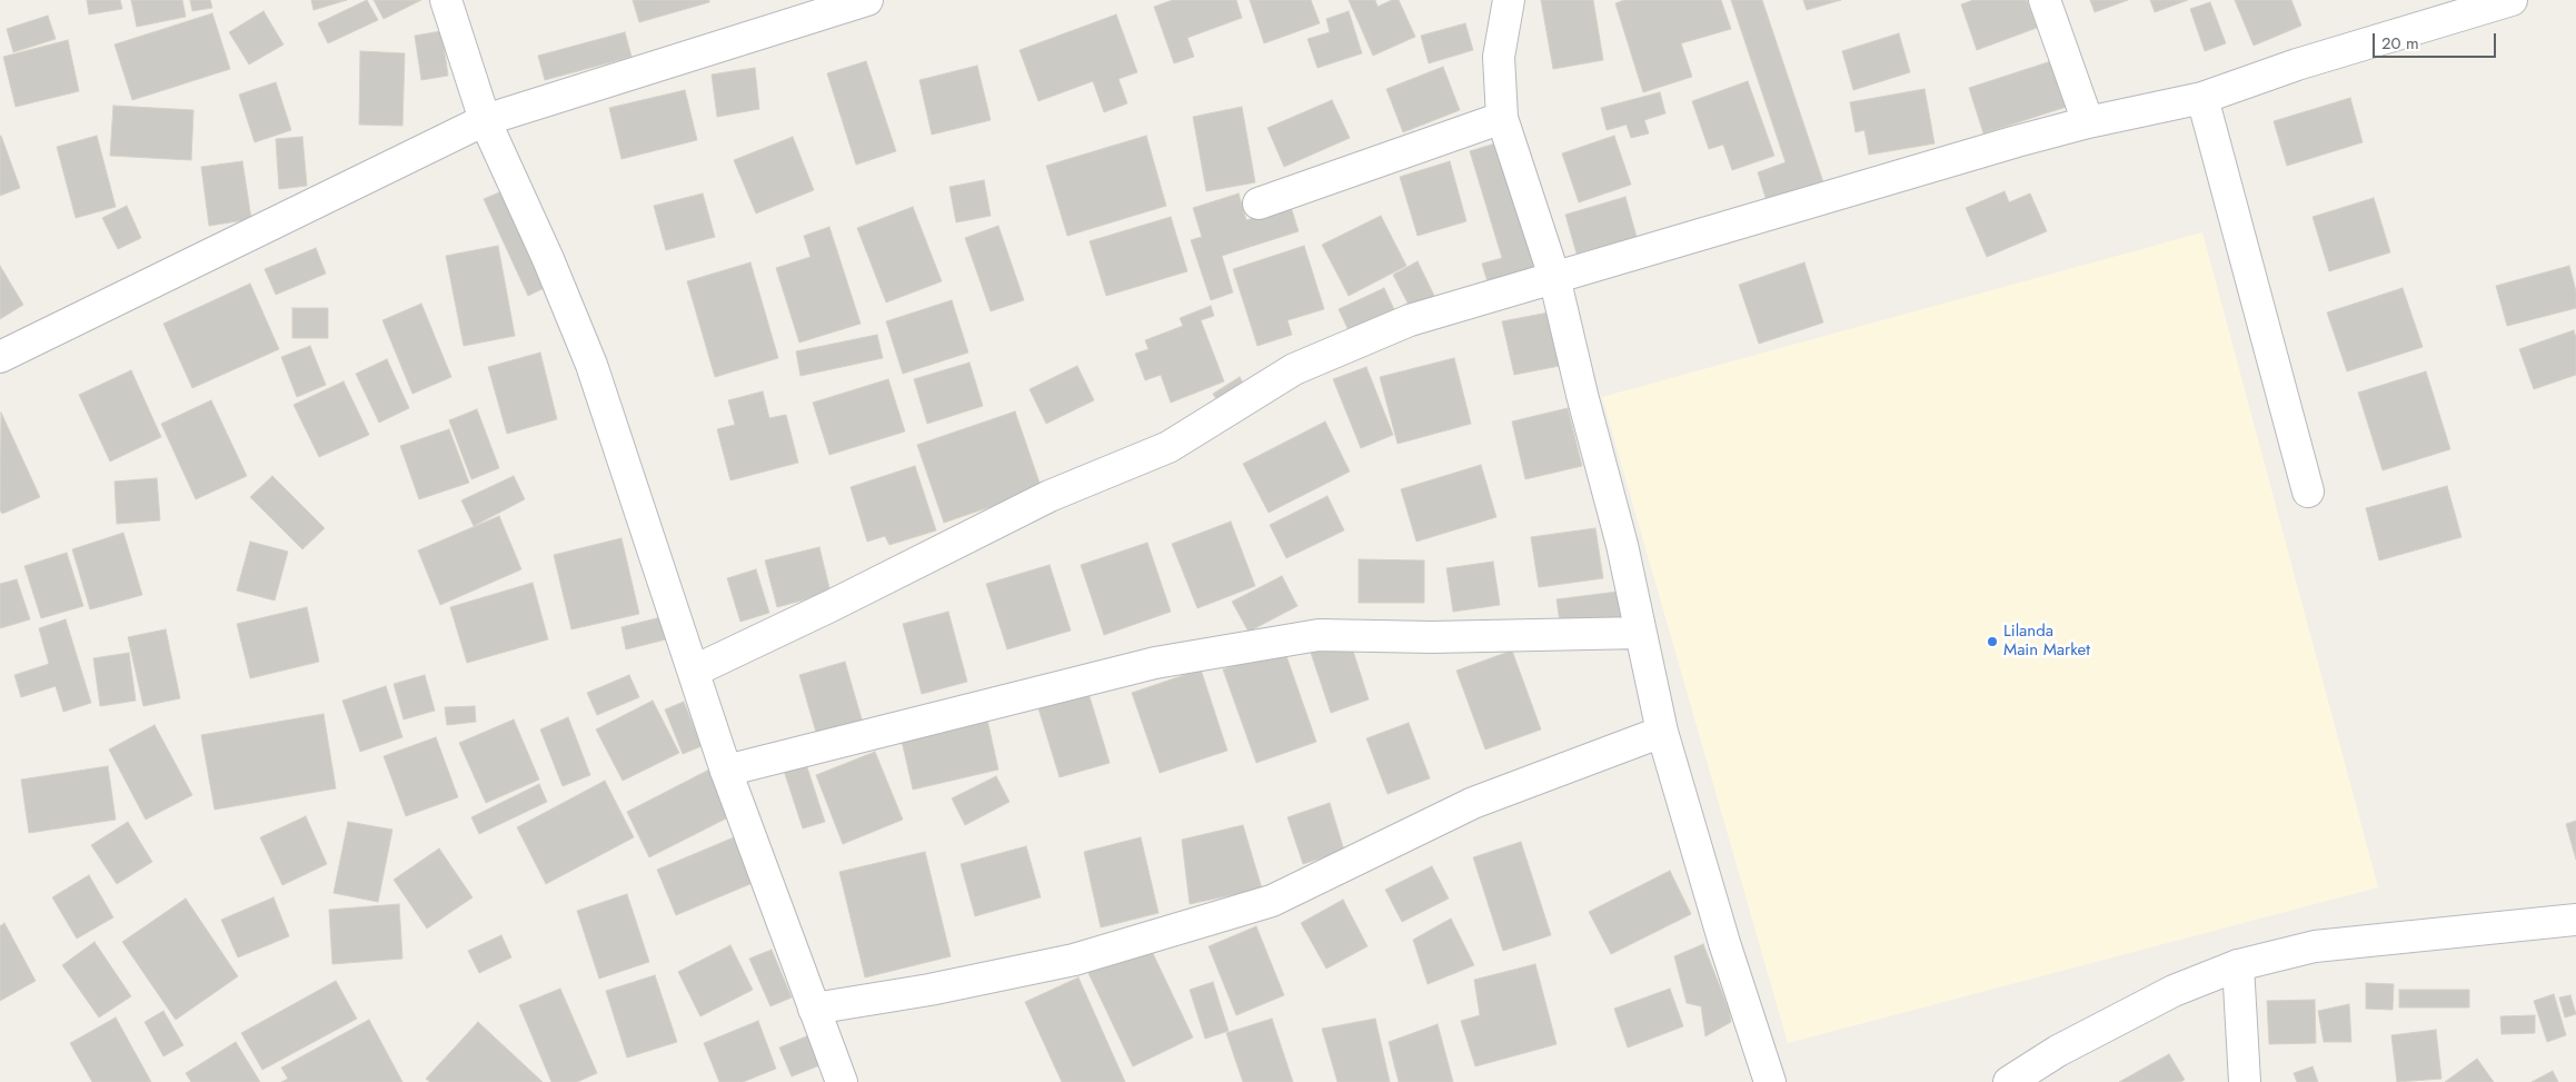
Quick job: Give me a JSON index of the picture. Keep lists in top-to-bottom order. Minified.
{"places":["Lilanda Main Market"],"scale_bar":"20 m"}
